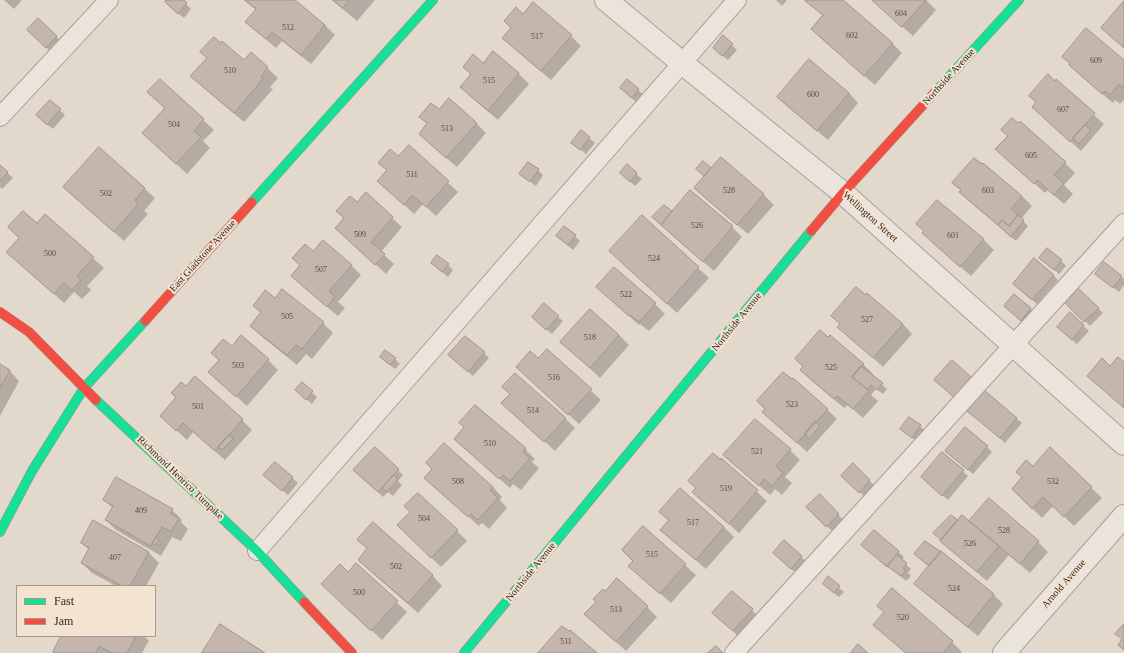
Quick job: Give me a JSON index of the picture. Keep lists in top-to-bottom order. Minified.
{"streets":{"street":["Northside Avenue","Wellington Street","East Gladstone Avenue","Richmond Henrico Turnpike","Arnold Avenue"]},"crossings":[["Northside Avenue","Wellington Street"],["East Gladstone Avenue","Richmond Henrico Turnpike"]],"house_numbers":["604","512","602","517","609","510","515","600","607","504","513","605","511","528","603","502","526","509","601","500","524","507","522","505","527","518","503","525","516","523","501","514","510","521","508","532","519","409","504","517","528","526","515","407","502","524","500","513","520","511"],"legend":["Fast","Jam"]}
